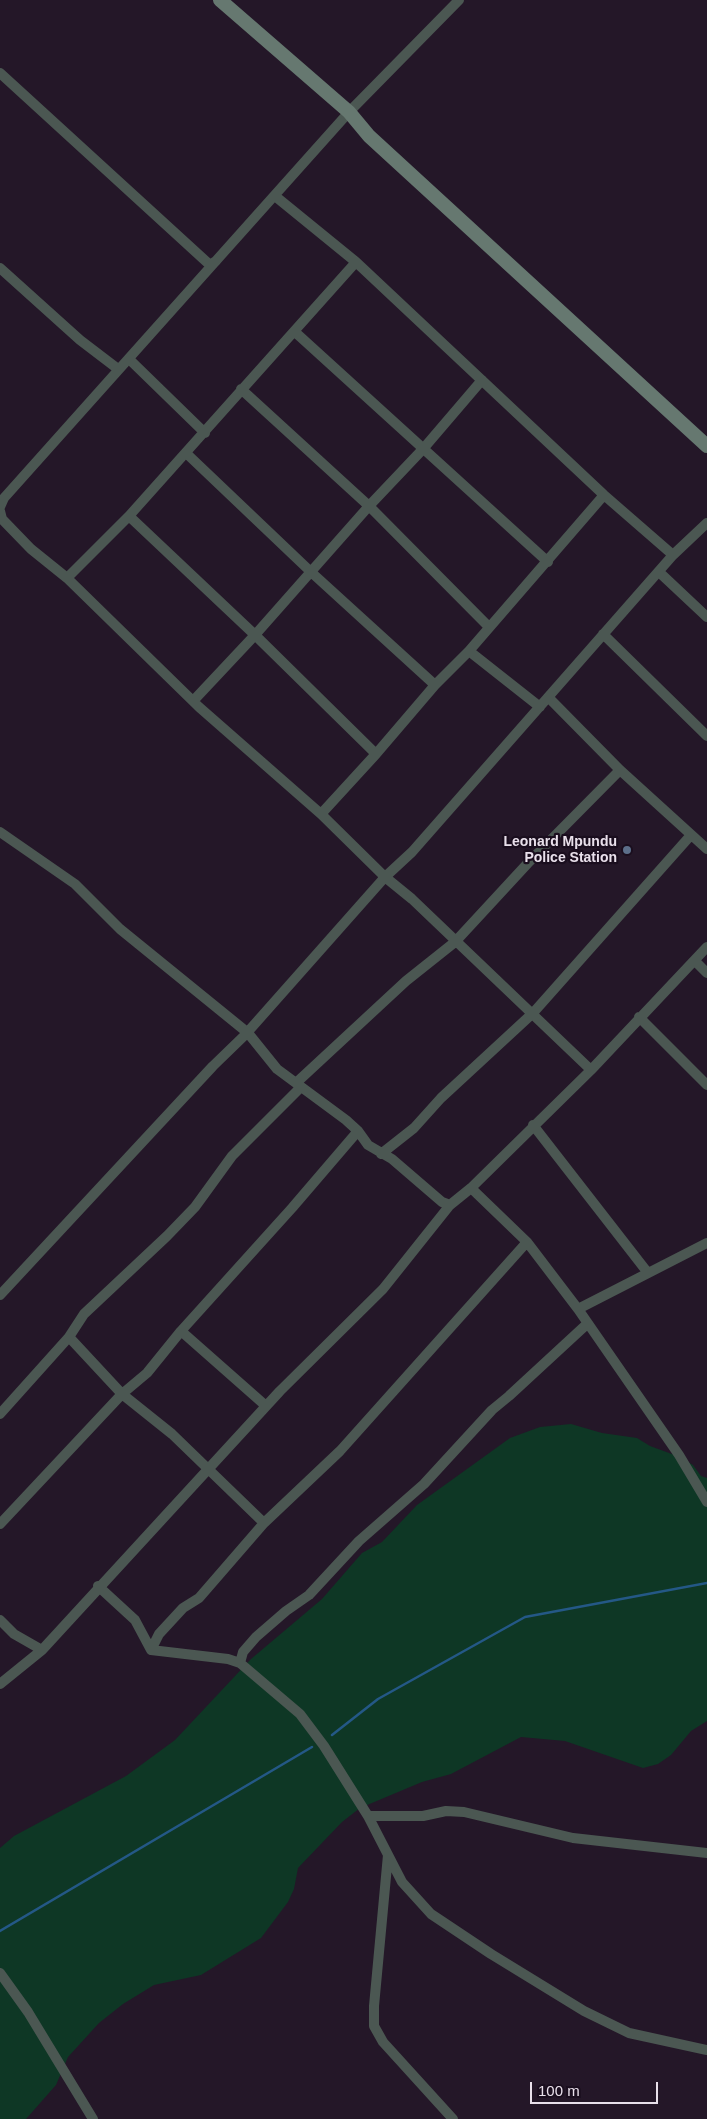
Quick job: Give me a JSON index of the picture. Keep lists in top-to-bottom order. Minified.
{"places":["Leonard Mpundu Police Station"],"scale_bar":"100 m"}
